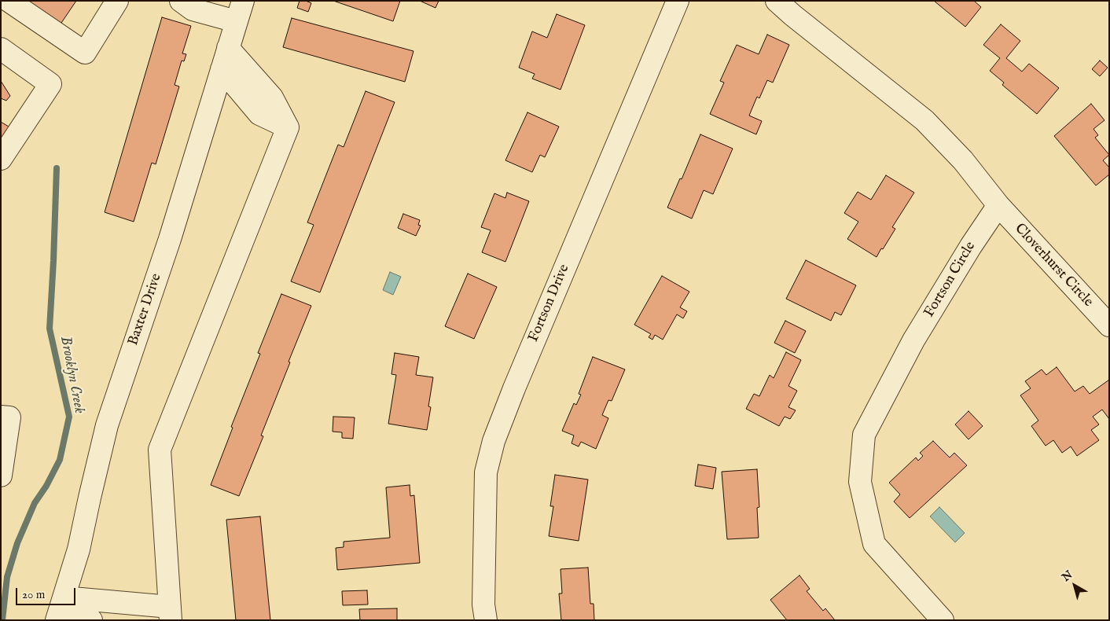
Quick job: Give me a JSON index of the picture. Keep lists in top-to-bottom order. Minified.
{"streets":{"street":["Cloverhurst Circle","Fortson Circle","Fortson Drive","Baxter Drive"]},"crossings":[["Cloverhurst Circle","Fortson Circle"]],"water":["Brooklyn Creek"],"scale_bar":"20 m","north":"top left"}
